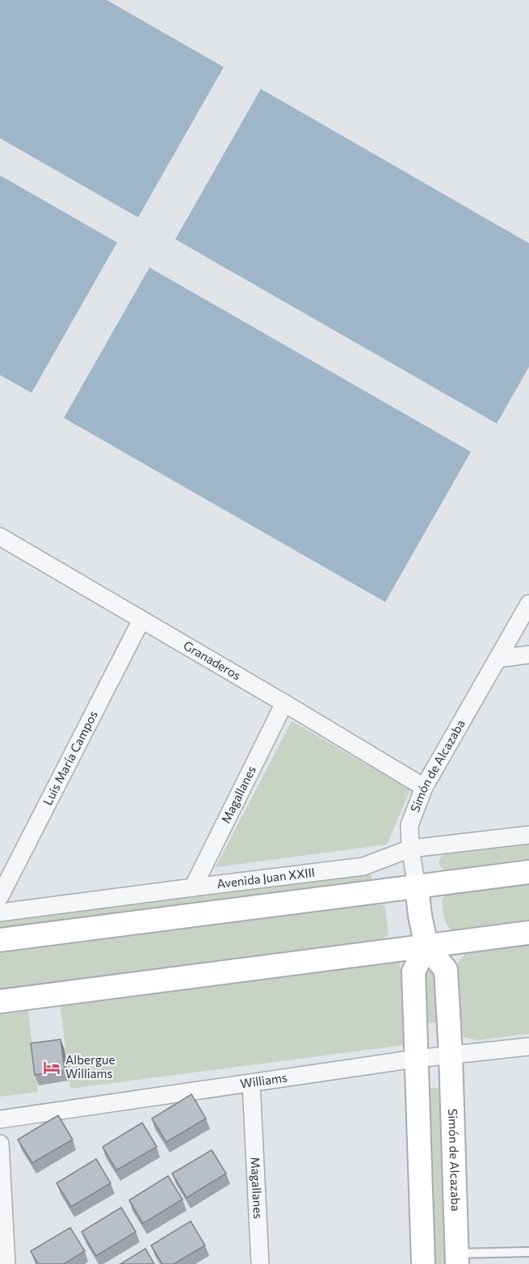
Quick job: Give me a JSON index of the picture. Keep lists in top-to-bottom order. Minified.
{"streets":{"street":["Granaderos","Luis María Campos","Simón de Alcazaba","Magallanes","Avenida Juan XXIII","Williams"]},"crossings":[["Granaderos","Luis María Campos"],["Granaderos","Simón de Alcazaba"],["Granaderos","Magallanes"],["Simón de Alcazaba","Avenida Juan XXIII"],["Simón de Alcazaba","Williams"],["Magallanes","Avenida Juan XXIII"],["Magallanes","Williams"]],"places":{"hotel":["Albergue Williams"]}}
